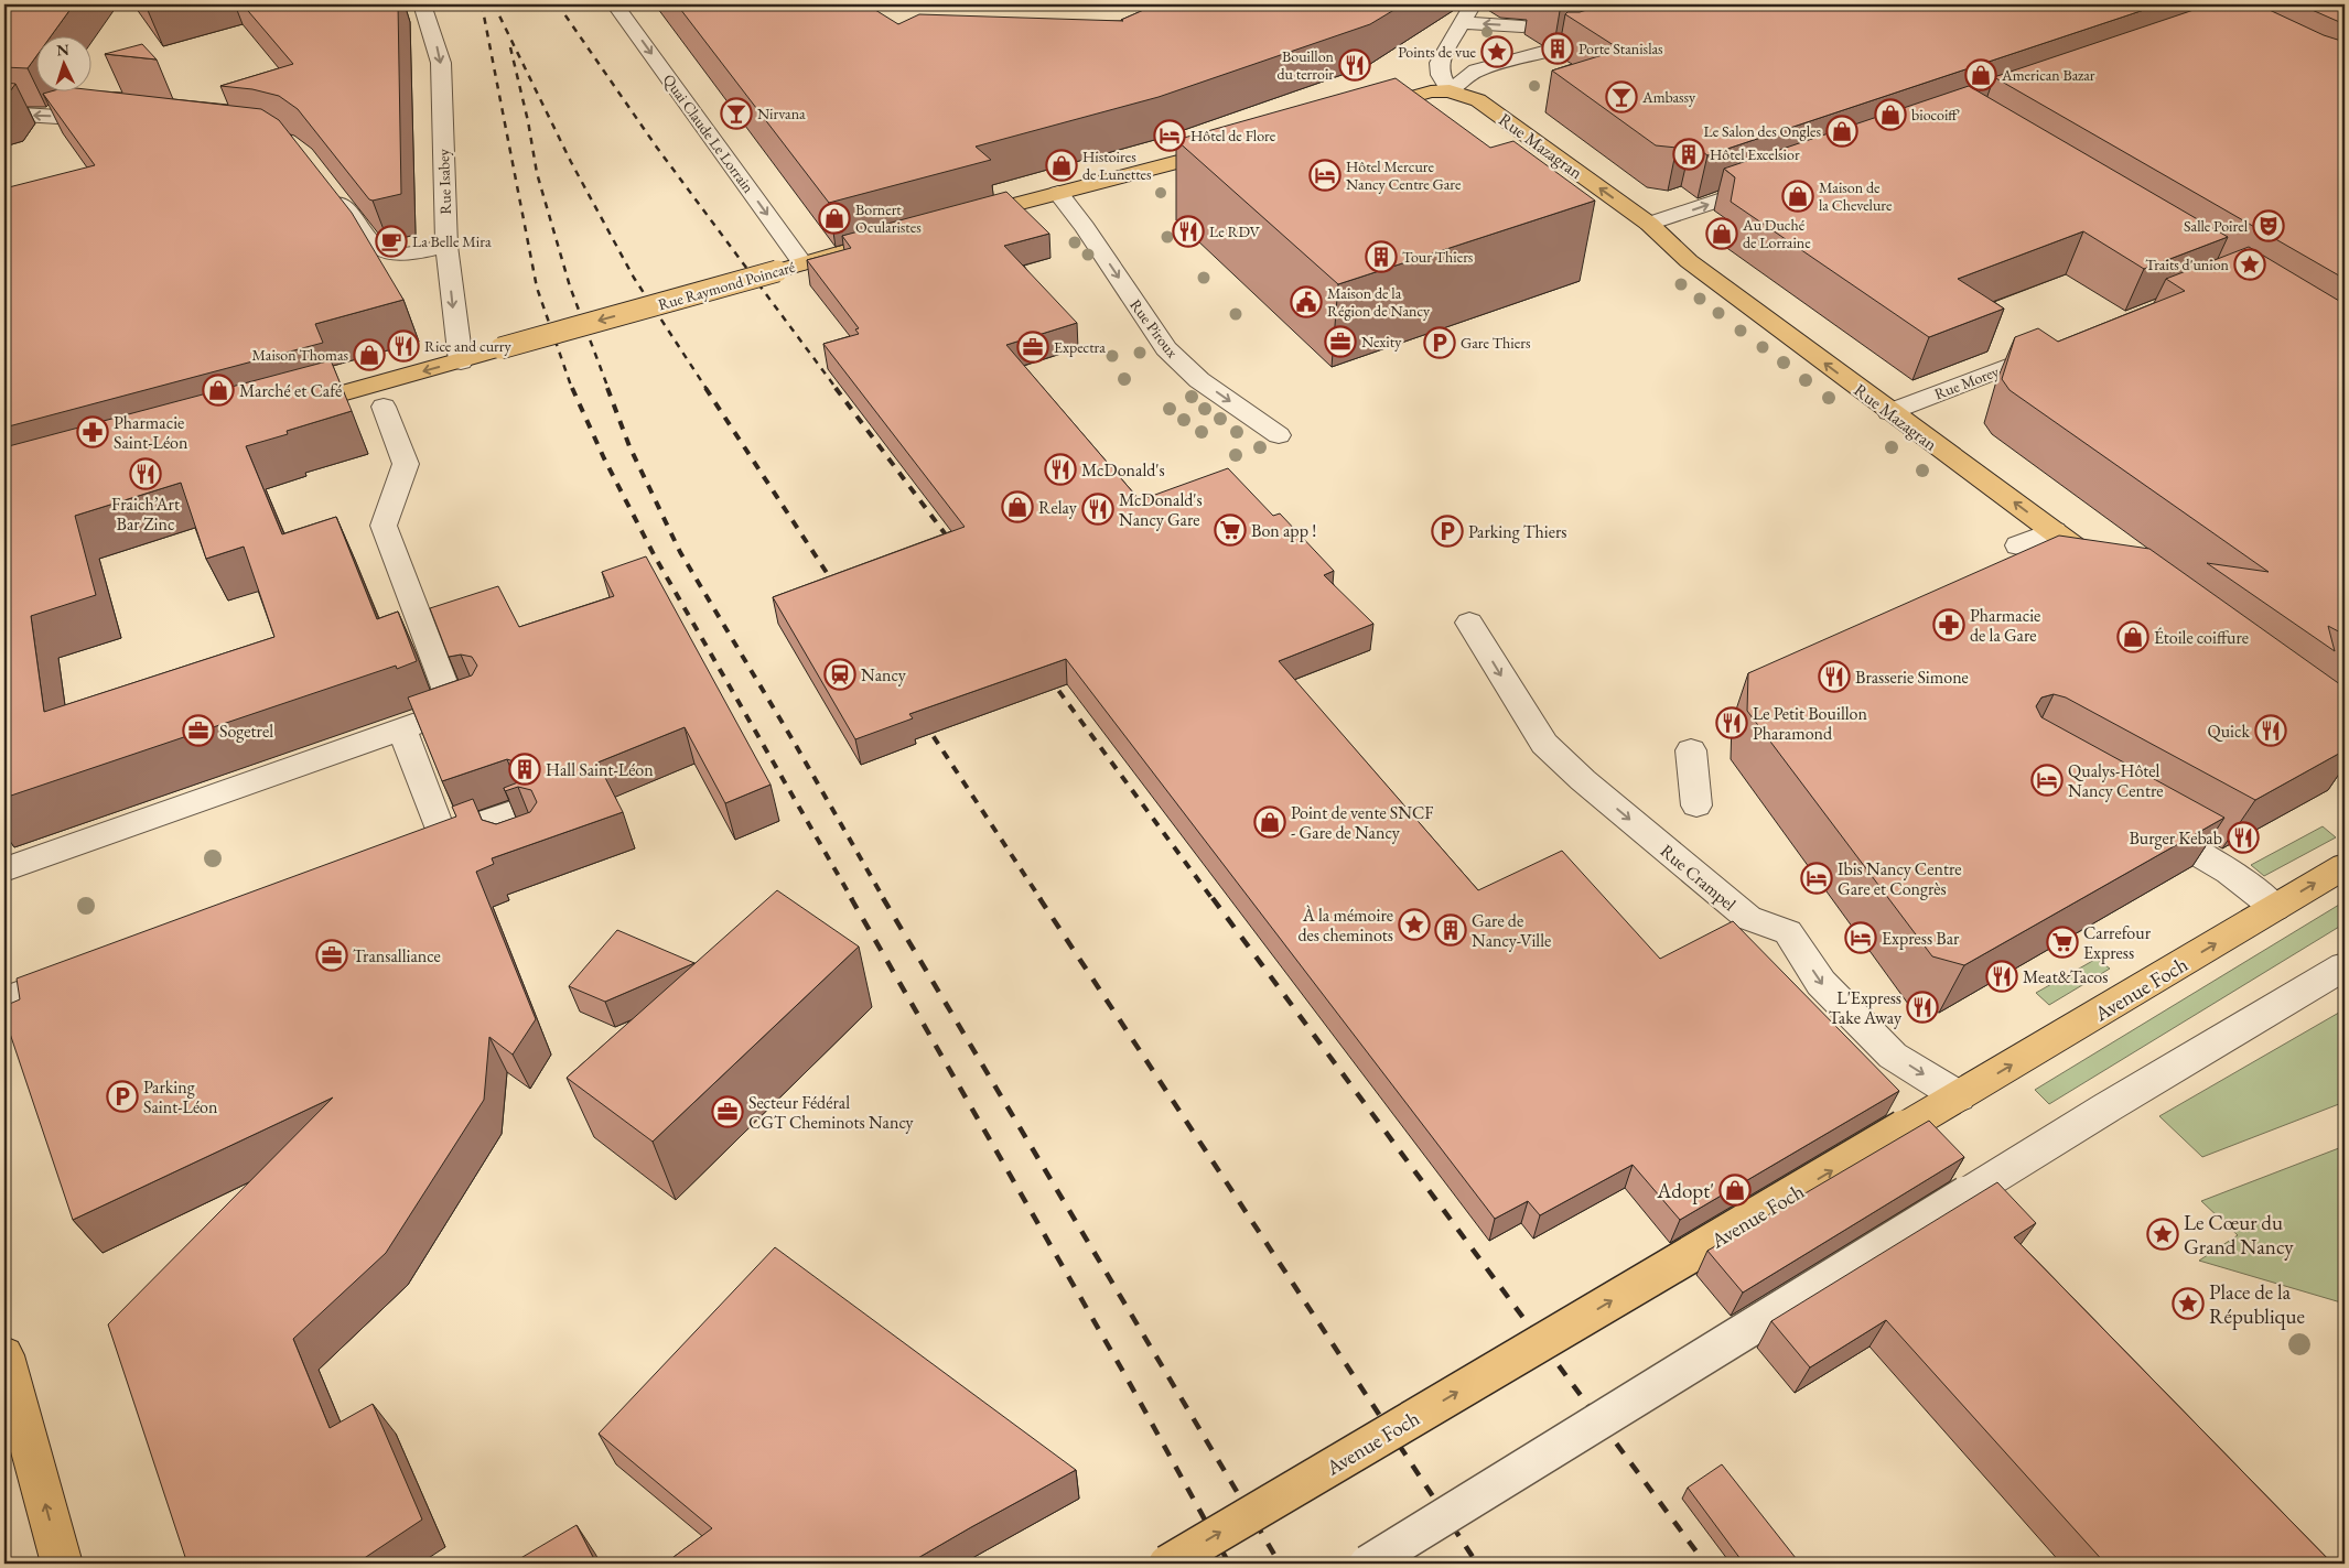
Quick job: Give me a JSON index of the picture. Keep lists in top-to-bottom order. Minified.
{"streets":{"main road":["Rue Mazagran","Rue Raymond Poincaré","Avenue Foch"],"street":["Quai Claude Le Lorrain","Rue Isabey","Rue Piroux","Rue Morey","Rue Crampel"]},"crossings":[["Quai Claude Le Lorrain","Rue Raymond Poincaré"],["Rue Mazagran","Rue Morey"],["Rue Isabey","Rue Raymond Poincaré"],["Rue Crampel","Avenue Foch"]],"one_way":["Quai Claude Le Lorrain","Rue Mazagran","Rue Isabey","Rue Raymond Poincaré","Rue Piroux","Rue Crampel","Avenue Foch"],"places":{"building":["Porte Stanislas","Hôtel Excelsior","Tour Thiers","Hall Saint-Léon","Gare de Nancy-Ville"],"place":["Points de vue","Traits d'union","À la mémoire des cheminots","Le Cœur du Grand Nancy","Place de la République"],"restaurant":["Bouillon du terroir","Le RDV","Rice and curry","McDonald's","Fraich’Art Bar Zinc","McDonald's Nancy Gare","Brasserie Simone","Le Petit Bouillon Pharamond","Quick","Burger Kebab","Meat&Tacos","L'Express Take Away"],"shop":["American Bazar","biocoiff'","Le Salon des Ongles","Histoires de Lunettes","Maison de la Chevelure","Bornert Ocularistes","Au Duché de Lorraine","Maison Thomas","Marché et Café","Relay","Étoile coiffure","Point de vente SNCF - Gare de Nancy","Adopt'"],"bar":["Ambassy","Nirvana"],"hotel":["Hôtel de Flore","Hôtel Mercure Nancy Centre Gare","Qualys-Hôtel Nancy Centre","Ibis Nancy Centre Gare et Congrès","Express Bar"],"theatre":["Salle Poirel"],"cafe":["La Belle Mira"],"public building":["Maison de la Région de Nancy"],"office":["Nexity","Expectra","Sogetrel","Transalliance","Secteur Fédéral CGT Cheminots Nancy"],"parking":["Gare Thiers","Parking Thiers","Parking Saint-Léon"],"pharmacy":["Pharmacie Saint-Léon","Pharmacie de la Gare"],"supermarket":["Bon app !","Carrefour Express"],"station":["Nancy"]},"north":"top"}
